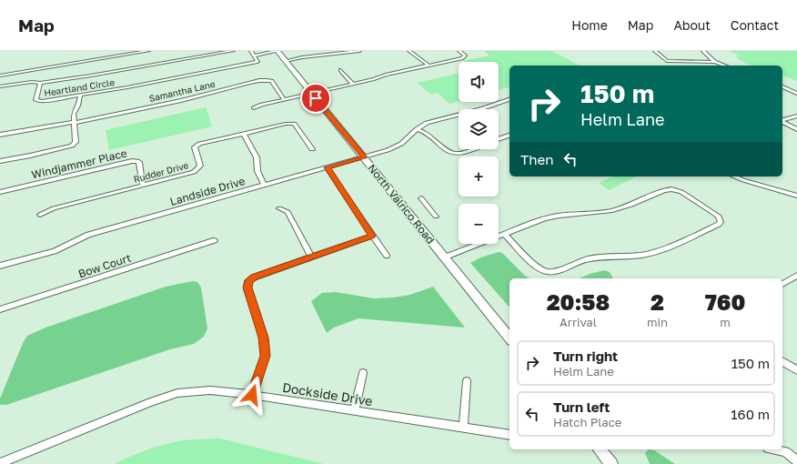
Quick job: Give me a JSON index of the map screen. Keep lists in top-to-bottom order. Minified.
{"streets":{"street":["Heartland Circle","Samantha Lane","Windjammer Place","Rudder Drive","Landside Drive","North Valrico Road","Bow Court","Dockside Drive"]},"crossings":[["Windjammer Place","Rudder Drive"],["Landside Drive","North Valrico Road"]],"page":{"header":"Map","nav":["Home","Map","About","Contact"],"map_buttons":["+","−"],"turn":["150 m","Helm Lane"],"then":"Then","eta":["20:58","Arrival","2","min","760","m"],"list":[{"name":"Turn right","note":"Helm Lane","value":"150 m"},{"name":"Turn left","note":"Hatch Place","value":"160 m"}]}}
